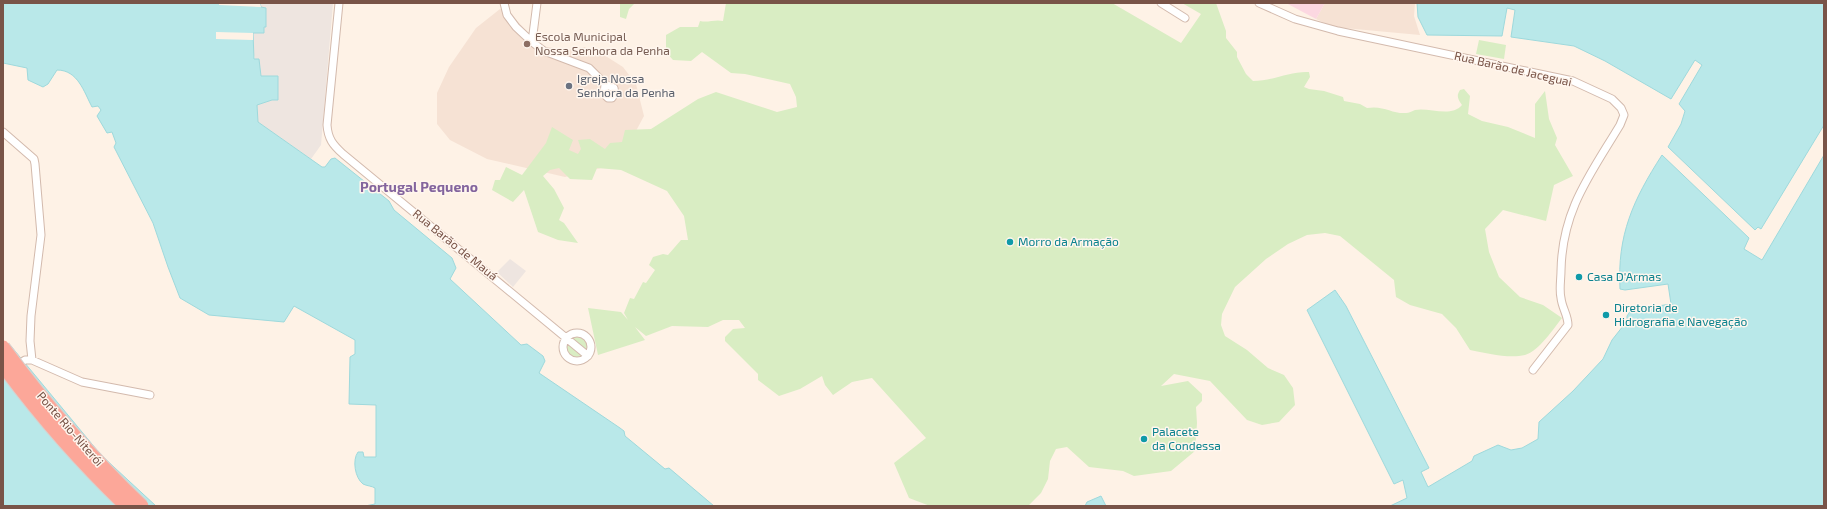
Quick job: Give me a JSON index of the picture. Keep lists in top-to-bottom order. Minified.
{"streets":{"highway":["Ponte Rio-Niterói"],"street":["Rua Barão de Jaceguai","Rua Barão de Mauá"]},"districts":["Portugal Pequeno"],"places":["Escola Municipal Nossa Senhora da Penha","Igreja Nossa Senhora da Penha","Morro da Armação","Casa D'Armas","Diretoria de Hidrografia e Navegação","Palacete da Condessa"]}
